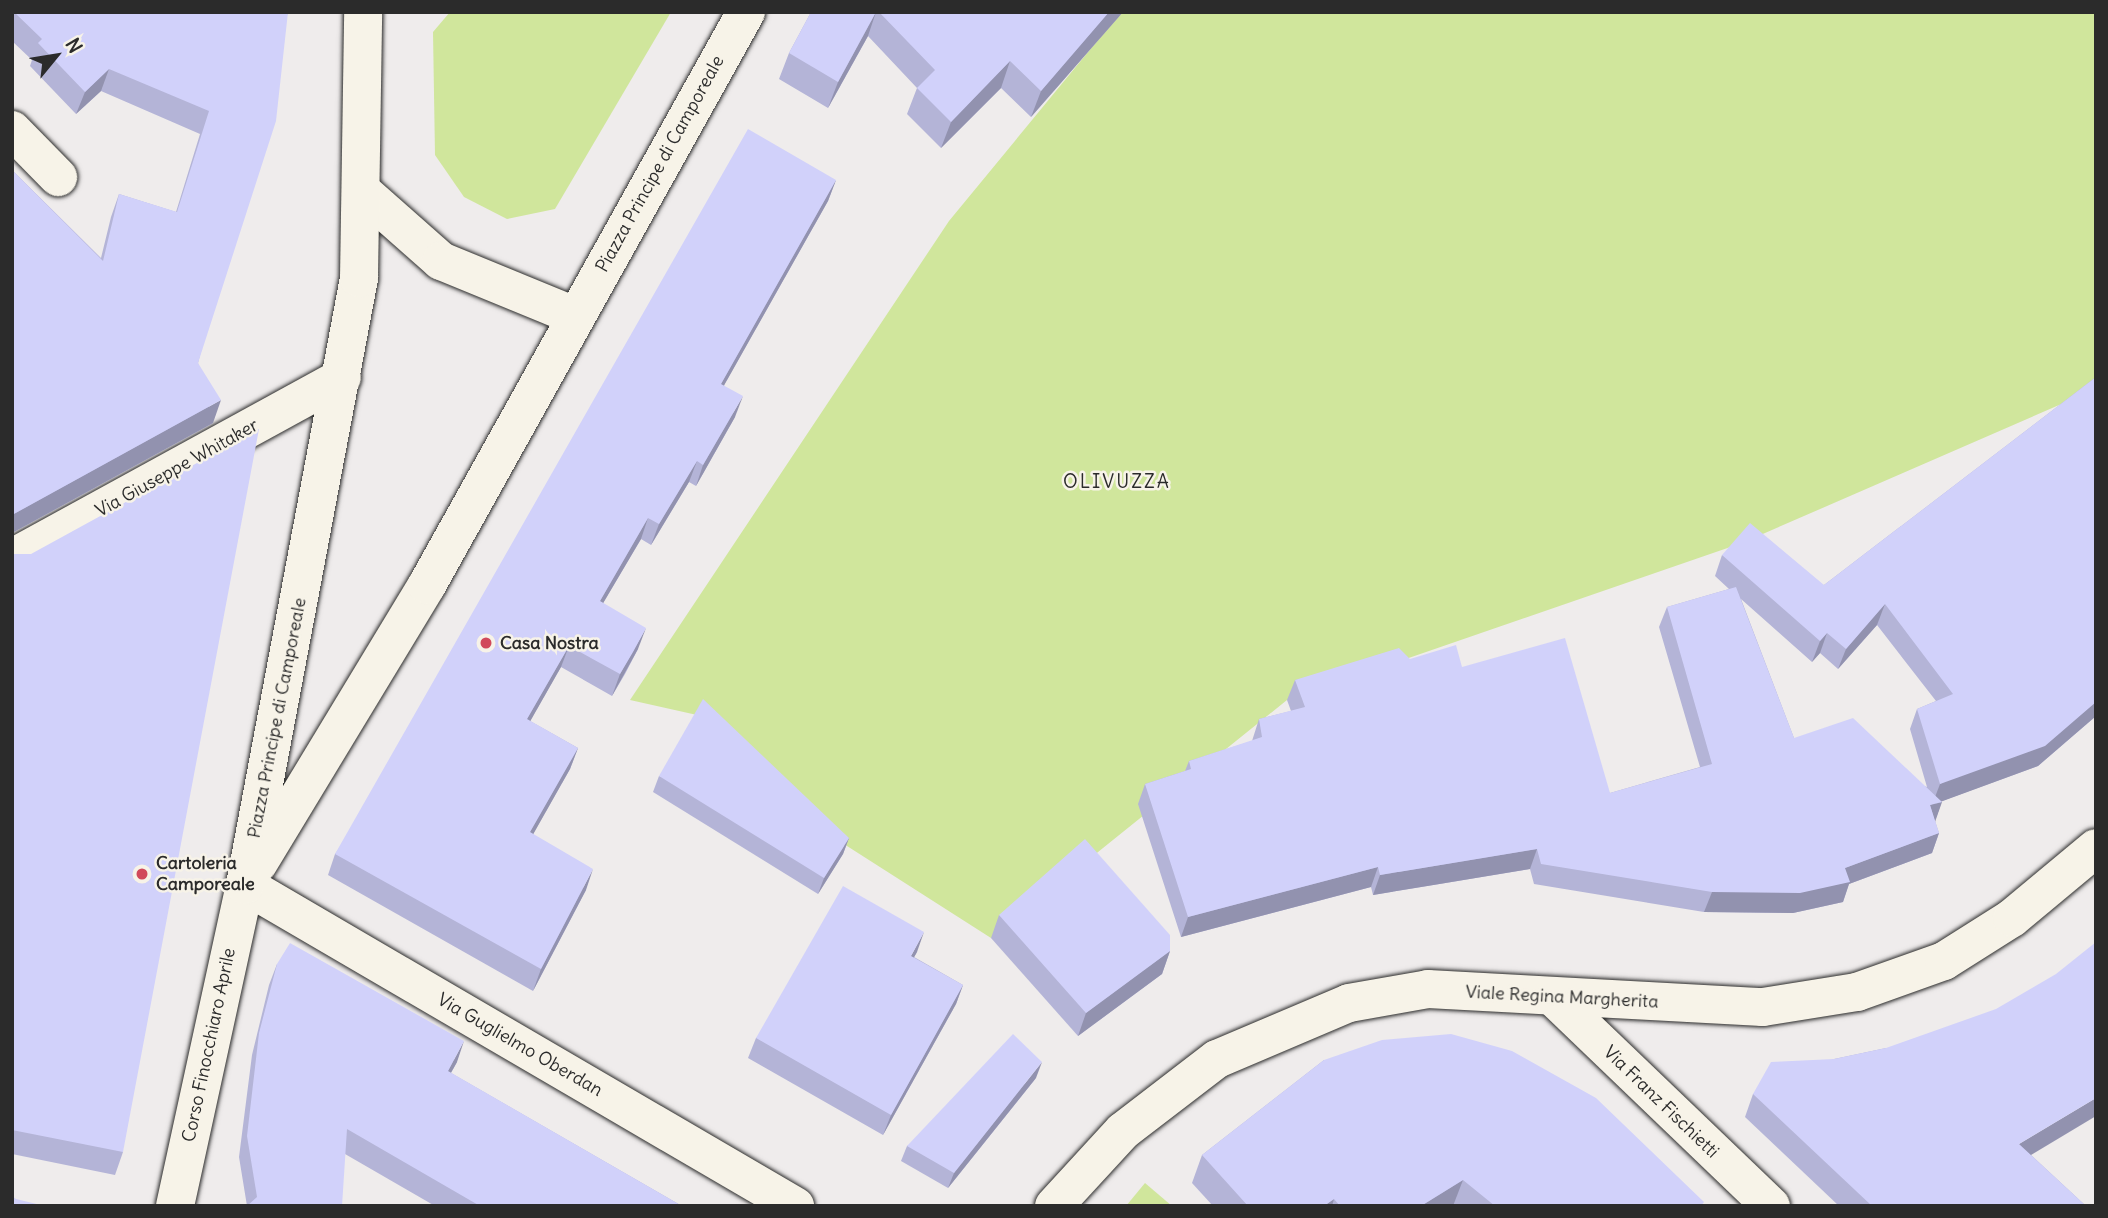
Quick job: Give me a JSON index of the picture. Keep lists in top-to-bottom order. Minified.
{"streets":{"street":["Piazza Principe di Camporeale","Via Giuseppe Whitaker","Viale Regina Margherita","Corso Finocchiaro Aprile","Via Guglielmo Oberdan","Via Franz Fischietti"]},"crossings":[["Piazza Principe di Camporeale","Via Giuseppe Whitaker"],["Piazza Principe di Camporeale","Corso Finocchiaro Aprile"],["Piazza Principe di Camporeale","Via Guglielmo Oberdan"],["Viale Regina Margherita","Via Franz Fischietti"],["Corso Finocchiaro Aprile","Via Guglielmo Oberdan"]],"districts":["OLIVUZZA"],"places":["Casa Nostra","Cartoleria Camporeale"],"north":"top right"}
